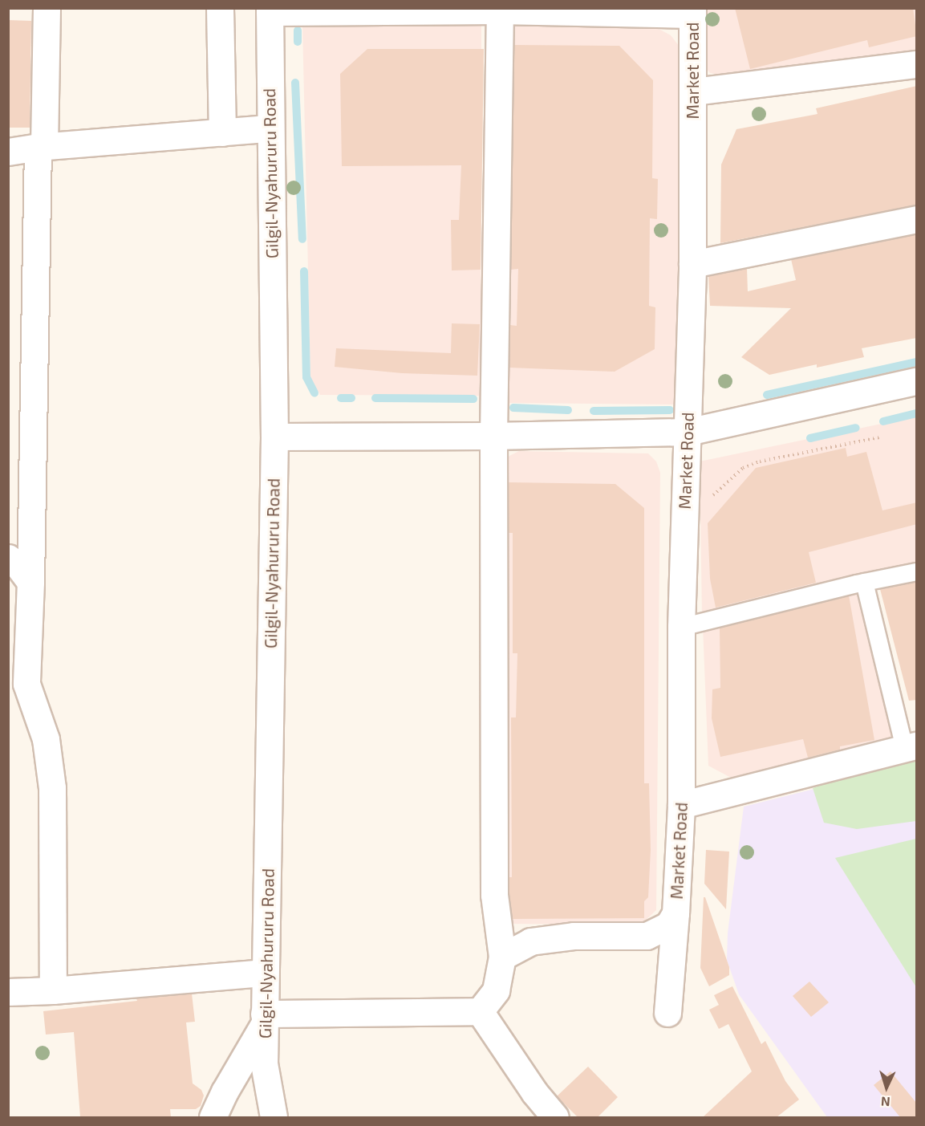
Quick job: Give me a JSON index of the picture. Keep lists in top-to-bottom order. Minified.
{"streets":{"street":["Market Road","Gilgil-Nyahururu Road"]},"north":"bottom"}
